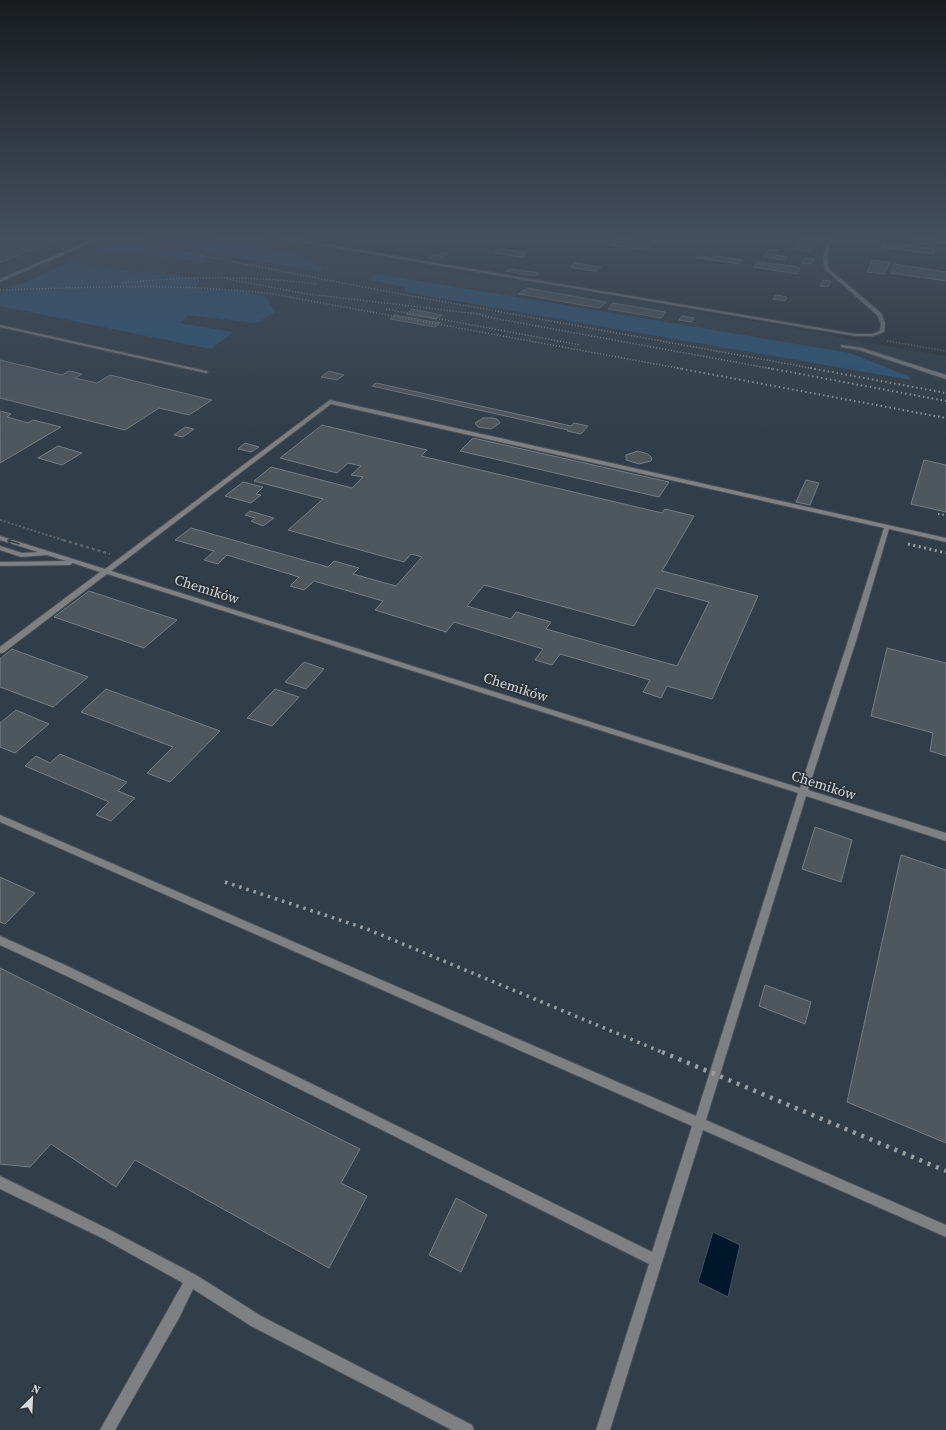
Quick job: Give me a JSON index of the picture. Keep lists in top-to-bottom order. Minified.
{"streets":{"street":["Chemików"]},"north":"top right"}
